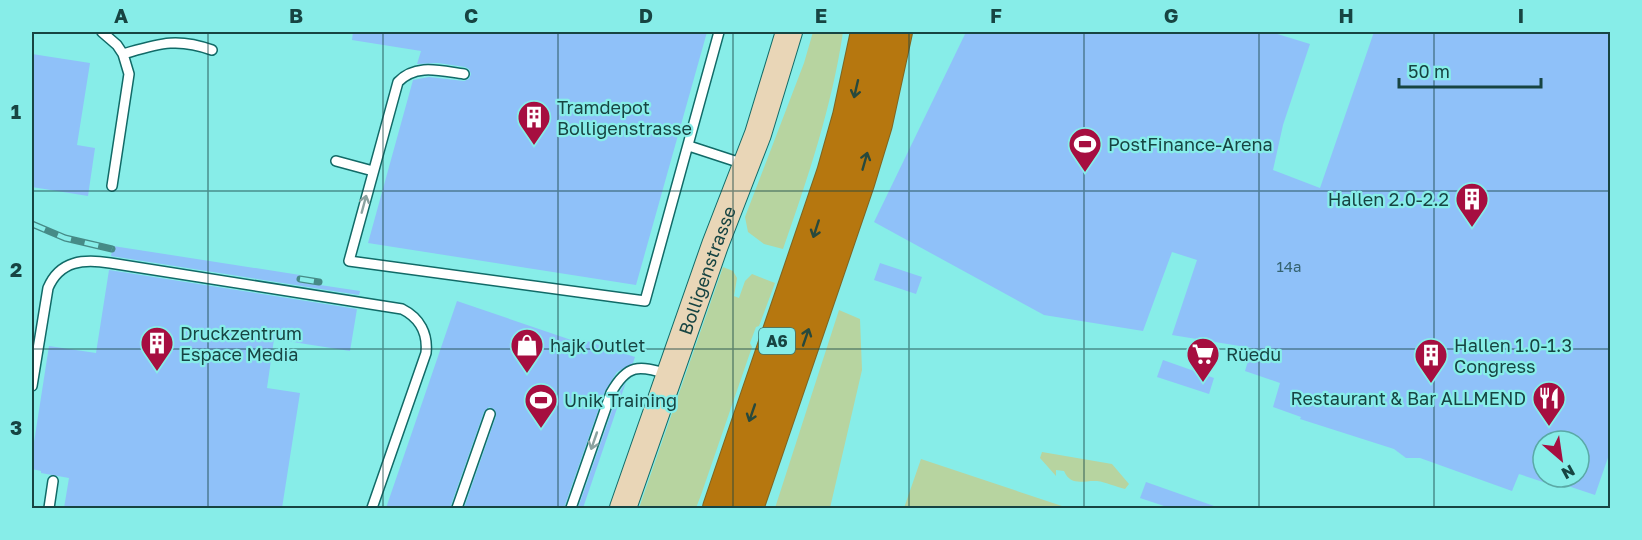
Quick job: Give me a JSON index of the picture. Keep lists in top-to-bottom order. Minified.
{"streets":{"highway":["A6"],"main road":["Bolligenstrasse"]},"places":{"building":["Tramdepot Bolligenstrasse","Hallen 2.0-2.2","Druckzentrum Espace Media","Hallen 1.0-1.3 Congress"],"sports":["PostFinance-Arena","Unik Training"],"shop":["hajk Outlet"],"supermarket":["Rüedu"],"restaurant":["Restaurant & Bar ALLMEND"]},"house_numbers":["14a"],"scale_bar":"50 m","north":"bottom right","grid":{"columns":["A","B","C","D","E","F","G","H","I"],"rows":["1","2","3"]}}
